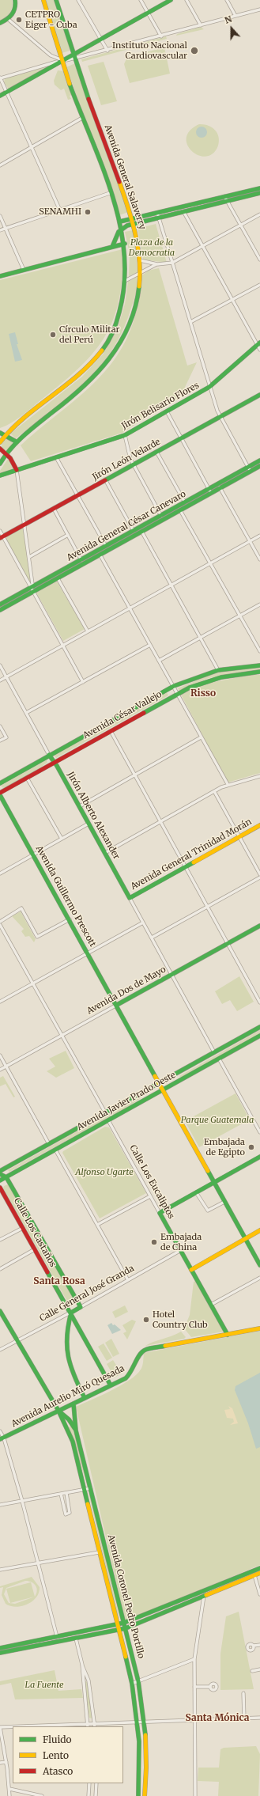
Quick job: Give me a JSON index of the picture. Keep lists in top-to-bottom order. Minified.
{"streets":{"main road":["Avenida General Salaverry","Jirón Belisario Flores","Jirón León Velarde","Avenida General César Canevaro","Avenida César Vallejo","Jirón Alberto Alexander","Avenida General Trinidad Morán","Avenida Guillermo Prescott","Avenida Dos de Mayo","Avenida Javier Prado Oeste","Calle Los Eucaliptos","Calle Los Castaños","Calle General José Granda","Avenida Aurelio Miró Quesada","Avenida Coronel Pedro Portillo"]},"crossings":[["Avenida César Vallejo","Jirón Alberto Alexander"],["Jirón Alberto Alexander","Avenida General Trinidad Morán"],["Jirón Alberto Alexander","Avenida Dos de Mayo"],["Jirón Alberto Alexander","Avenida Javier Prado Oeste"],["Avenida Guillermo Prescott","Avenida Dos de Mayo"],["Avenida Guillermo Prescott","Avenida Javier Prado Oeste"],["Avenida Javier Prado Oeste","Calle Los Eucaliptos"],["Avenida Javier Prado Oeste","Calle Los Castaños"],["Calle Los Eucaliptos","Calle General José Granda"],["Calle Los Eucaliptos","Avenida Aurelio Miró Quesada"],["Calle Los Castaños","Calle General José Granda"],["Calle Los Castaños","Avenida Aurelio Miró Quesada"],["Avenida Aurelio Miró Quesada","Avenida Coronel Pedro Portillo"]],"districts":["Risso","Santa Rosa","Santa Mónica"],"parks":["Plaza de la Democratia","Parque Guatemala","Alfonso Ugarte","La Fuente"],"places":["CETPRO Eiger - Cuba","Instituto Nacional Cardiovascular","SENAMHI","Círculo Militar del Perú","Embajada de Egipto","Embajada de China","Hotel Country Club"],"legend":["Fluido","Lento","Atasco"],"north":"top"}
